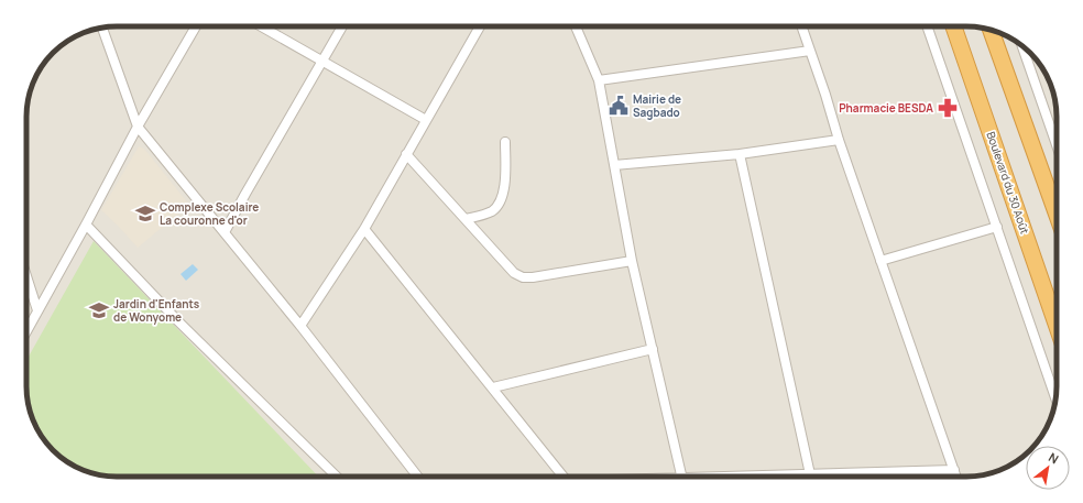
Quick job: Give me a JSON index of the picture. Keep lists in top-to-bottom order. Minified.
{"streets":{"highway":["Boulevard du 30 Août"]},"places":{"public building":["Mairie de Sagbado"],"pharmacy":["Pharmacie BESDA"],"school or university":["Complexe Scolaire La couronne d'or","Jardin d'Enfants de Wonyome"]},"north":"top right"}
